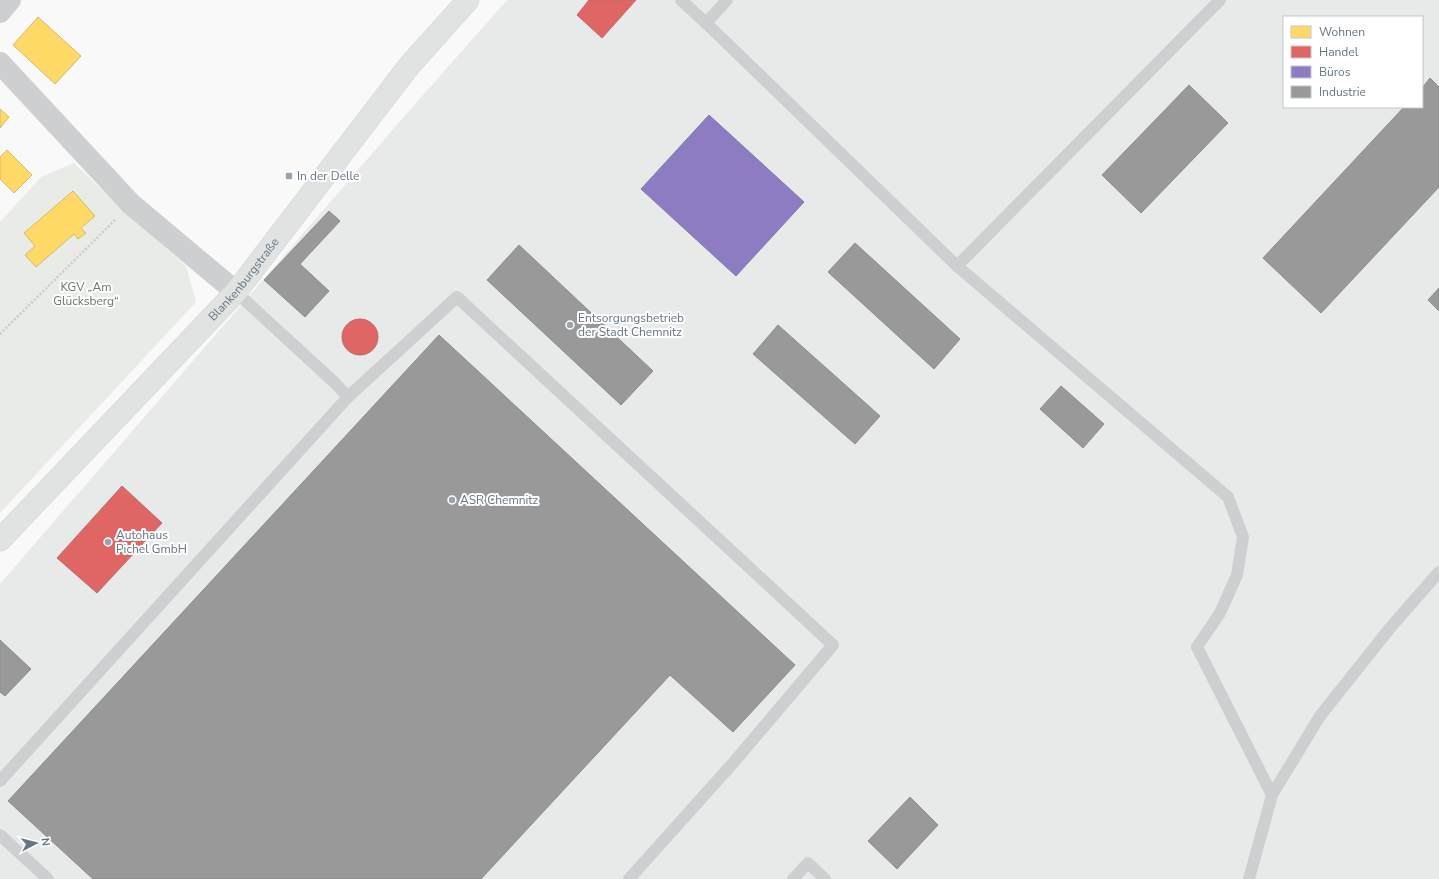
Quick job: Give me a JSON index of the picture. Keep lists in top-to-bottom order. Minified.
{"streets":{"main road":["Blankenburgstraße"]},"parks":["KGV „Am Glücksberg“"],"places":{"transit":["In der Delle"],"other":["Entsorgungsbetrieb der Stadt Chemnitz","ASR Chemnitz","Autohaus Pichel GmbH"]},"legend":["Wohnen","Handel","Büros","Industrie"],"north":"right"}
